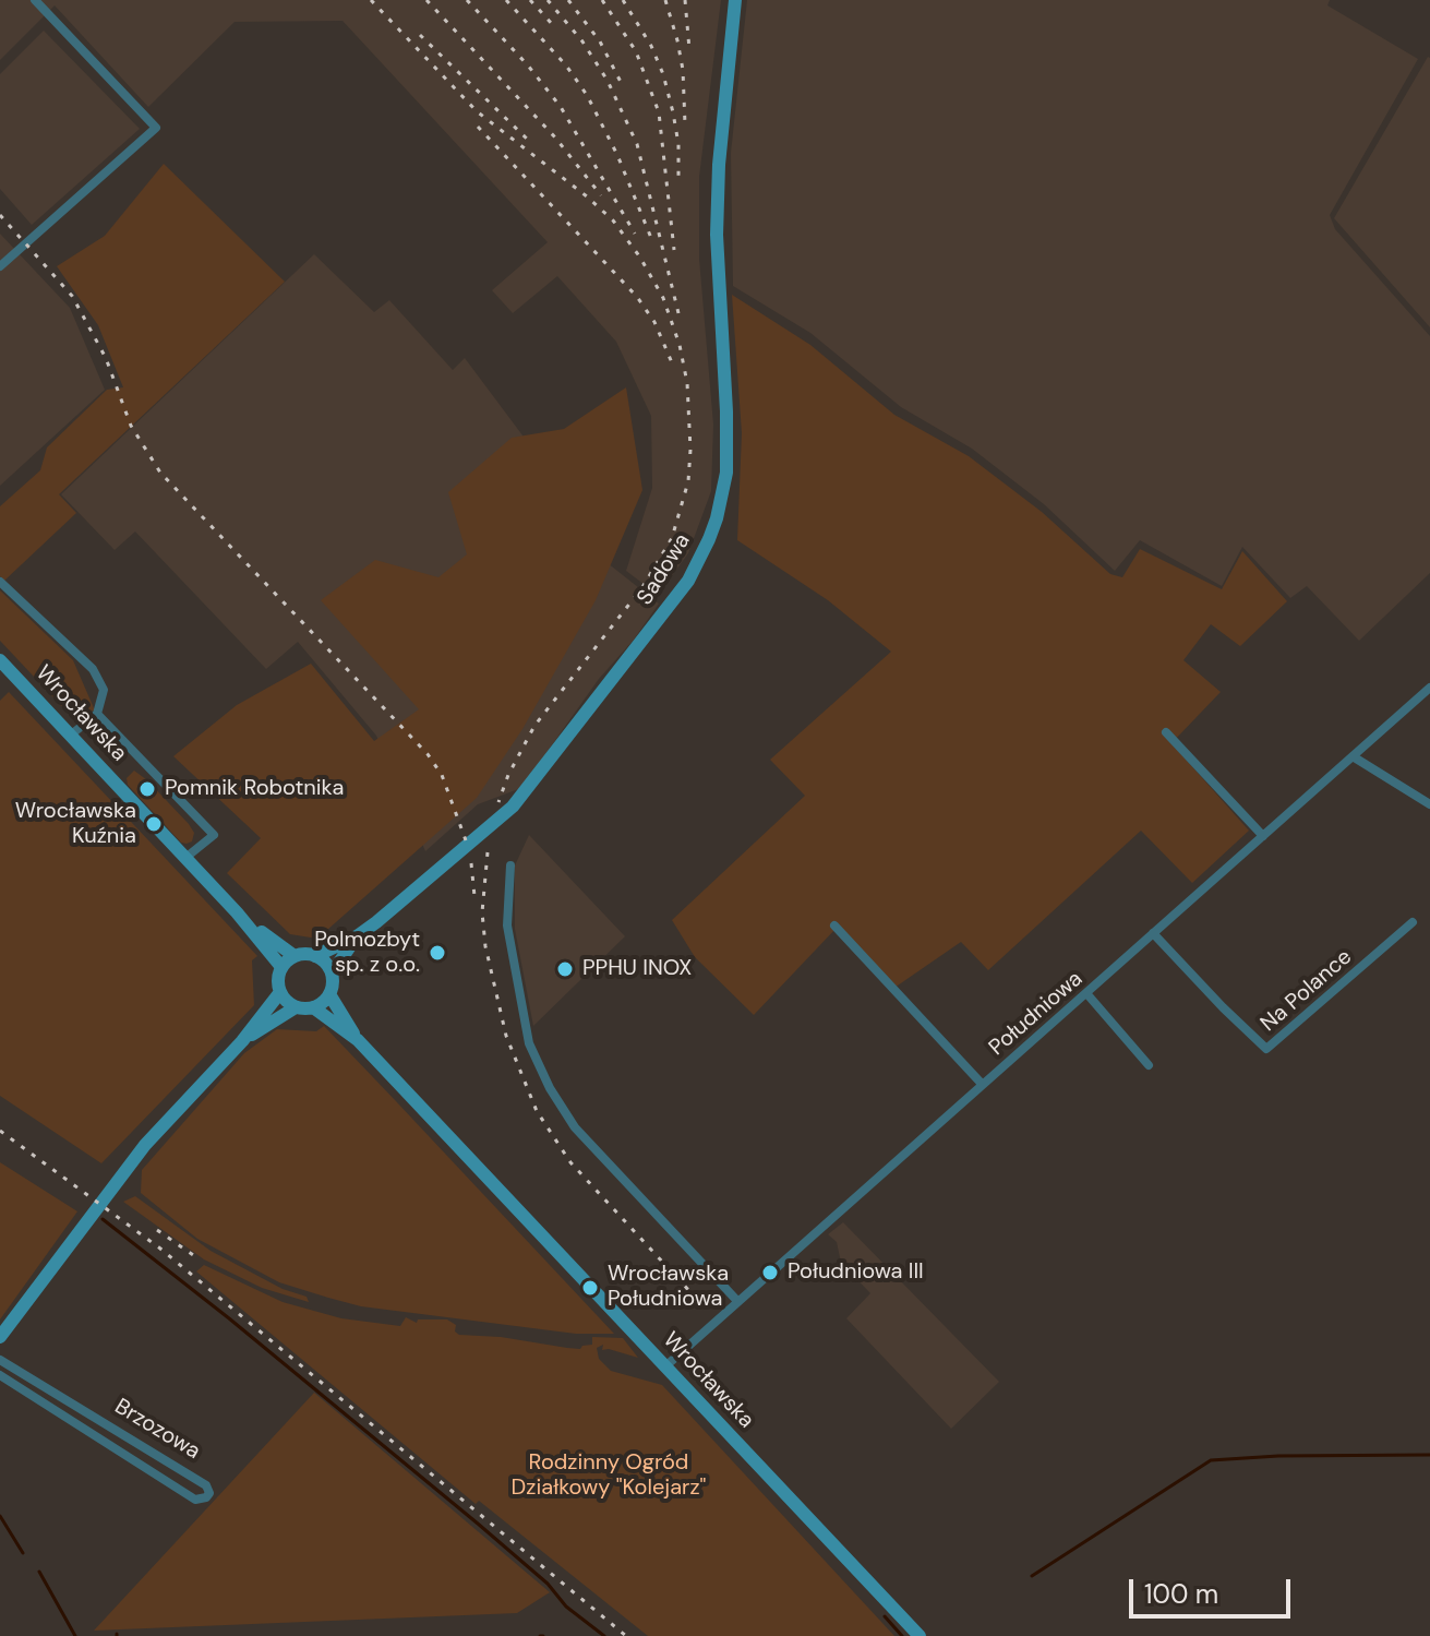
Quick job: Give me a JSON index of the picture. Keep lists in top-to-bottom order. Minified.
{"streets":{"street":["Sadowa","Wrocławska","Na Polance","Południowa","Brzozowa"]},"crossings":[["Sadowa","Wrocławska"],["Wrocławska","Południowa"],["Na Polance","Południowa"]],"parks":["Rodzinny Ogród Działkowy \"Kolejarz\""],"places":["Pomnik Robotnika","Wrocławska Kuźnia","Polmozbyt sp. z o.o.","PPHU INOX","Południowa III","Wrocławska Południowa"],"scale_bar":"100 m"}
